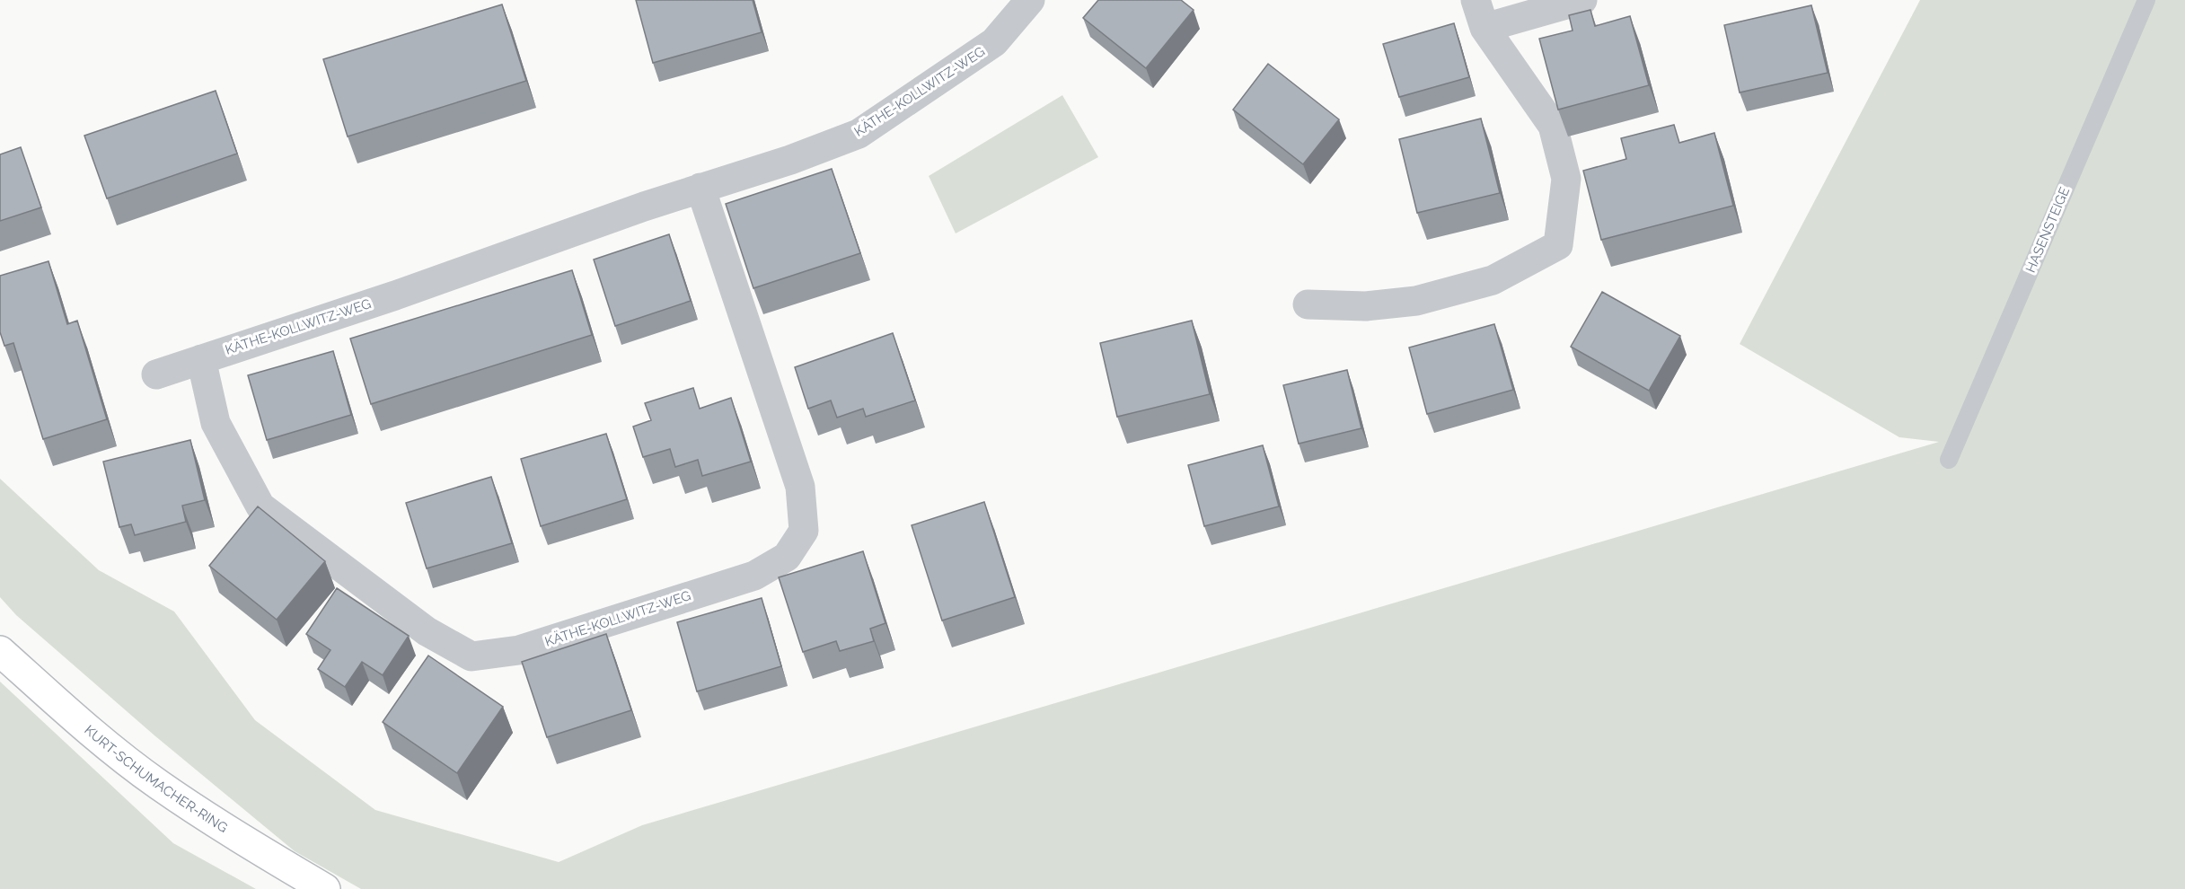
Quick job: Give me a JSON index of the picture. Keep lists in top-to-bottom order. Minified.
{"streets":{"main road":["KURT-SCHUMACHER-RING"],"street":["KÄTHE-KOLLWITZ-WEG"],"lane":["HASENSTEIGE"]}}
